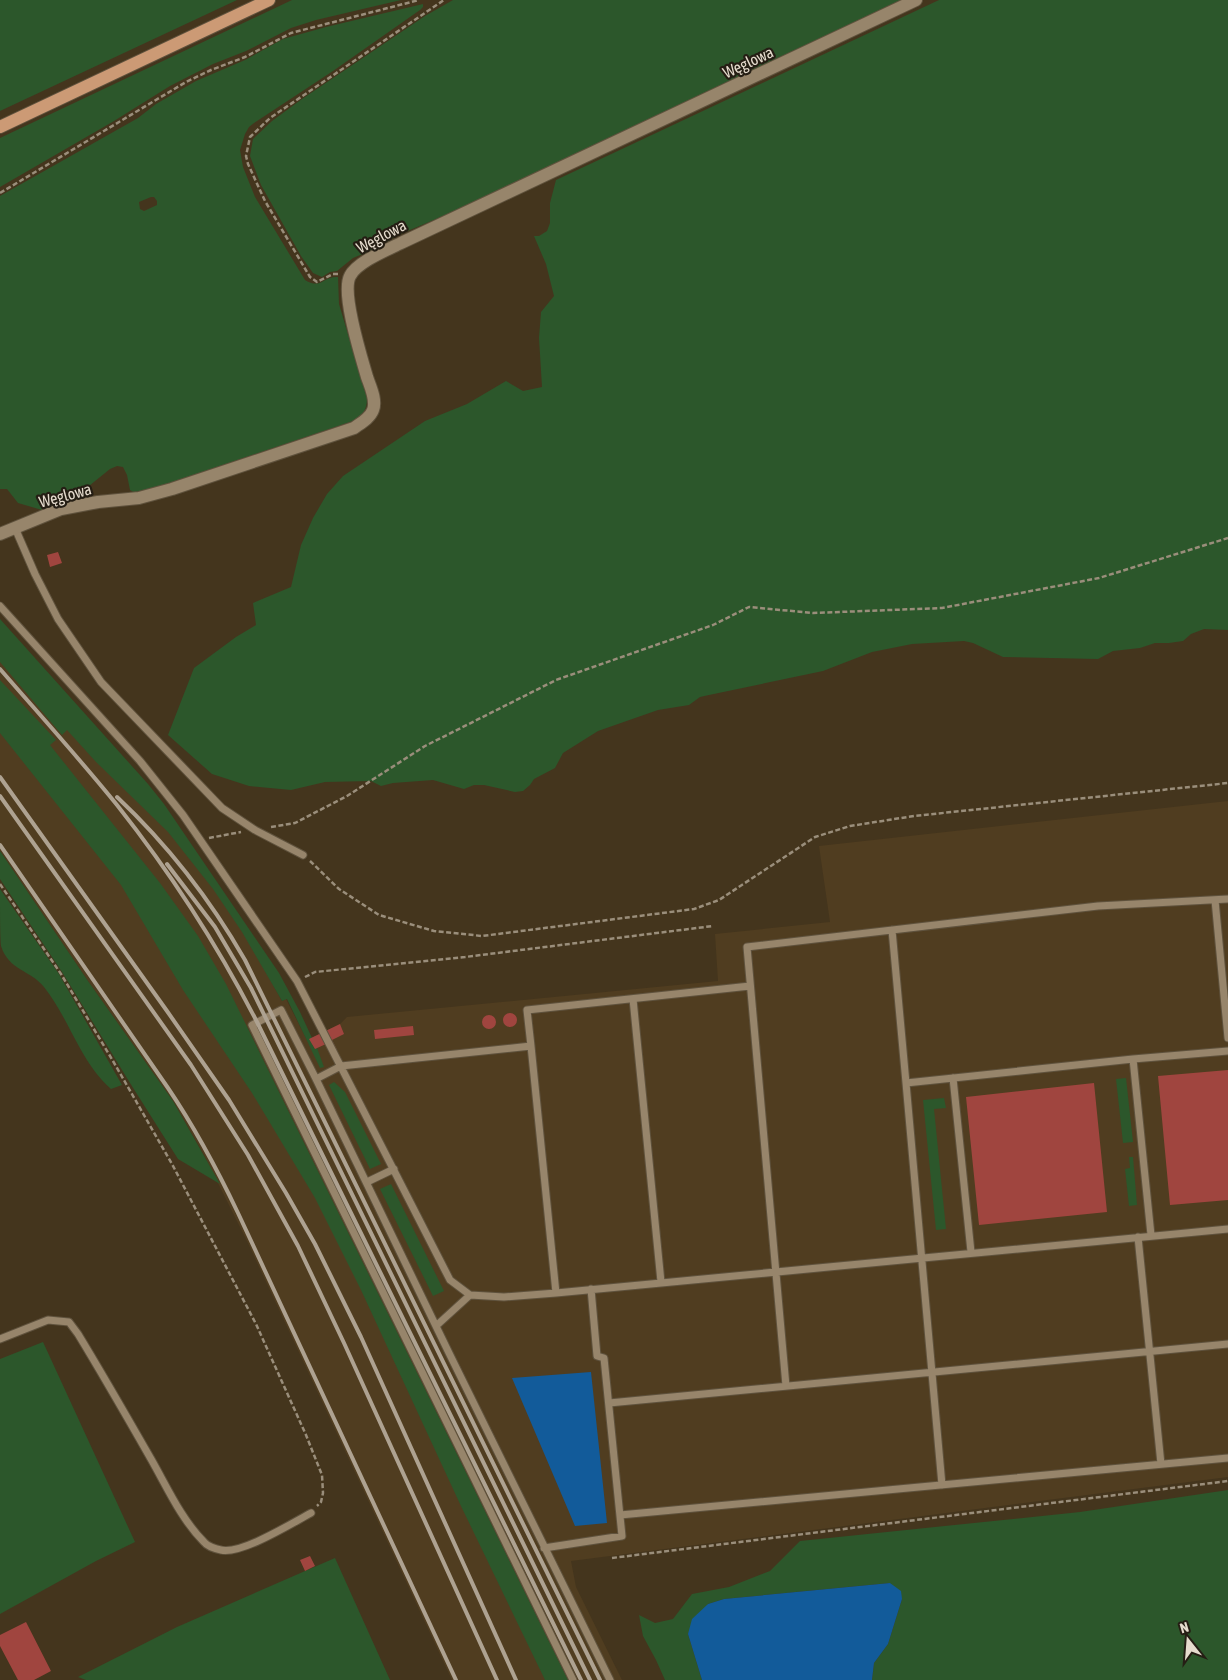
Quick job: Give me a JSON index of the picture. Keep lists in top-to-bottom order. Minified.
{"streets":{"street":["Węglowa"]},"north":"top"}
